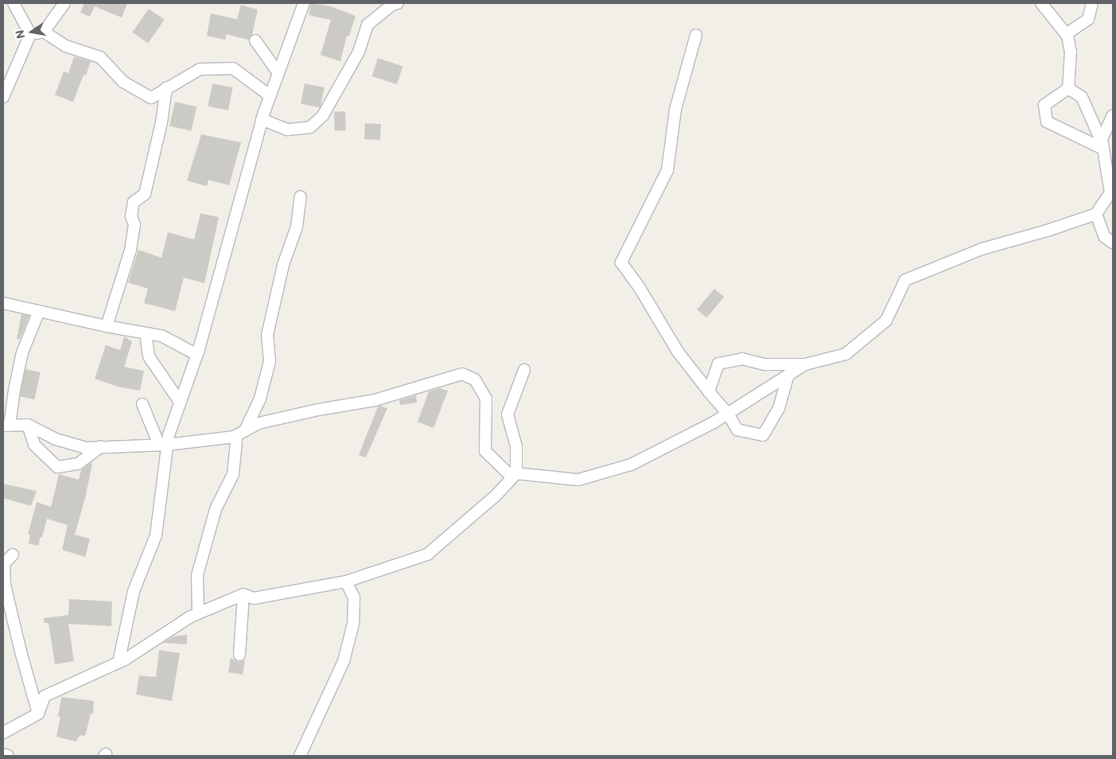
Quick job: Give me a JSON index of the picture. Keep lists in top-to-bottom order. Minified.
{"north":"left"}
